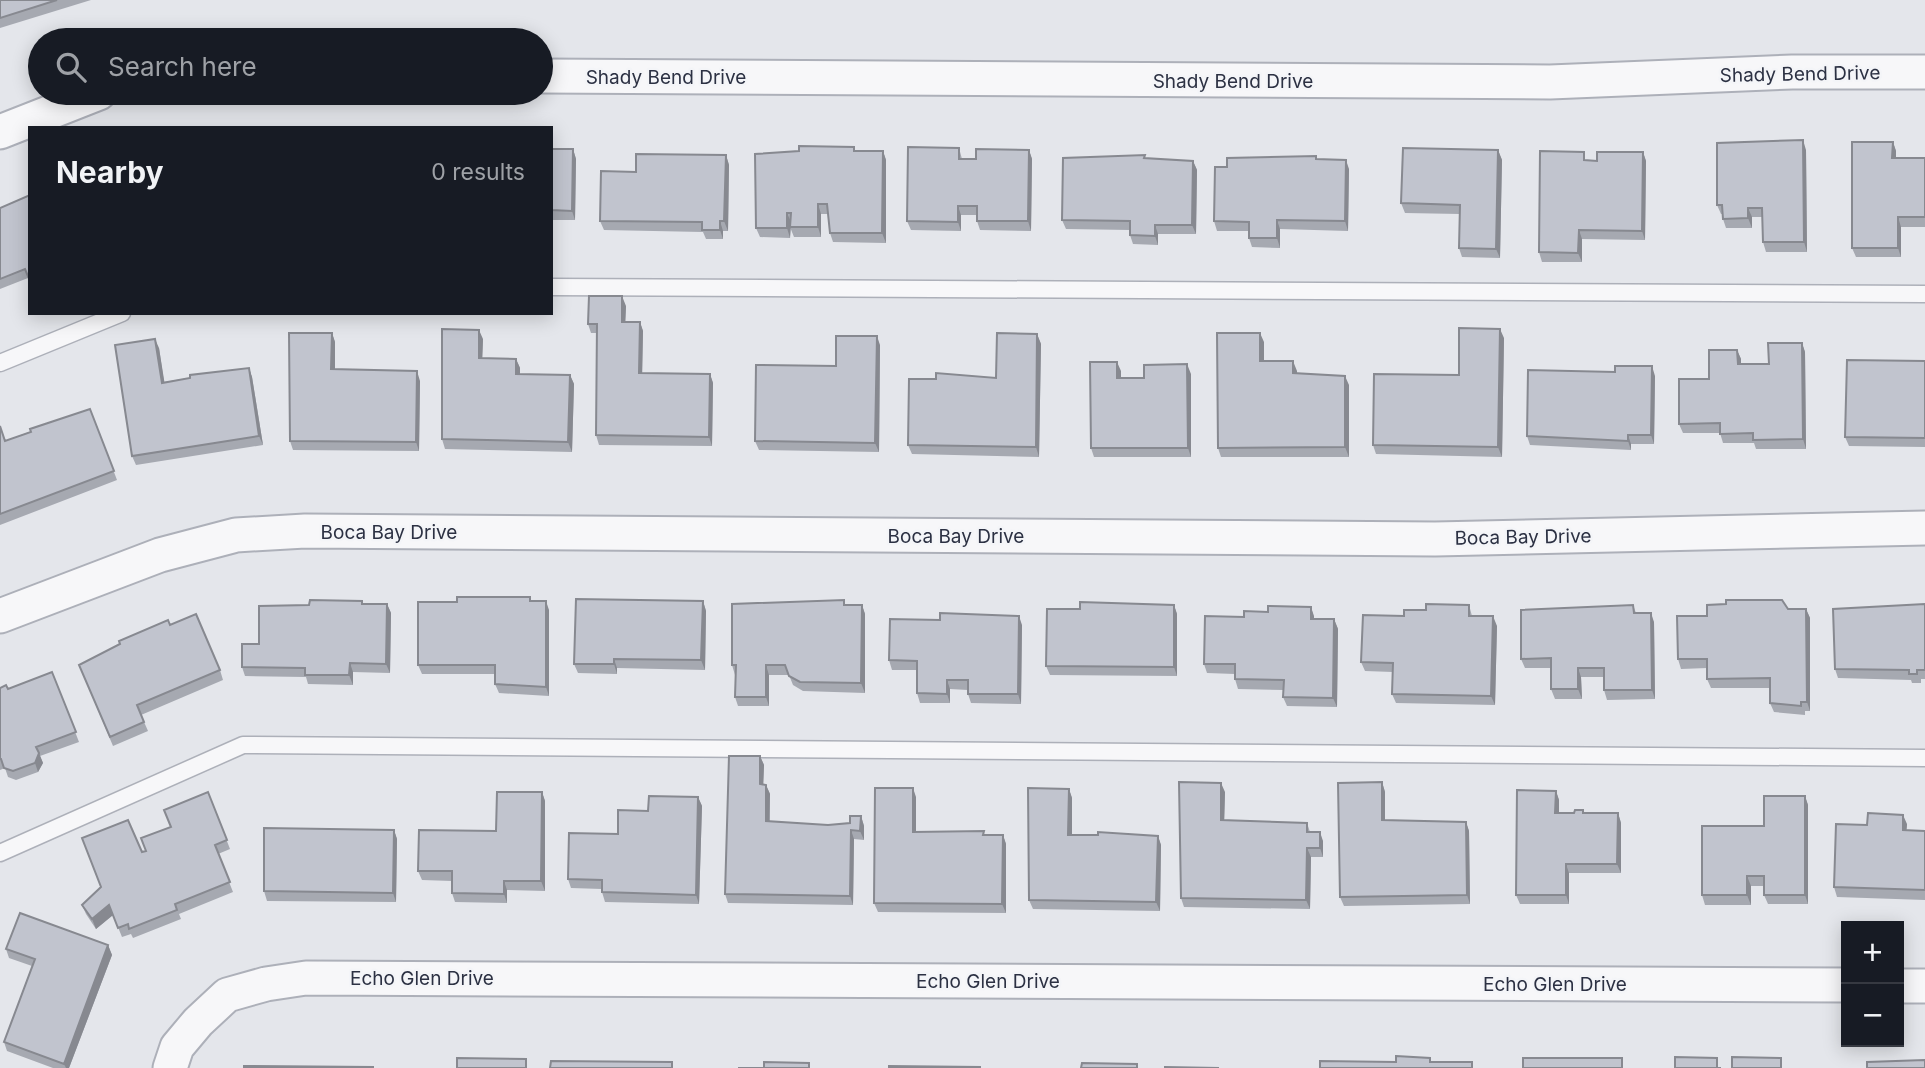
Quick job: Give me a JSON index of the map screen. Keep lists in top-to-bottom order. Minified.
{"streets":{"street":["Shady Bend Drive","Boca Bay Drive","Echo Glen Drive"]},"page":{"search":"Search here","heading":["Nearby","0 results"],"map_buttons":["+","−"]}}
